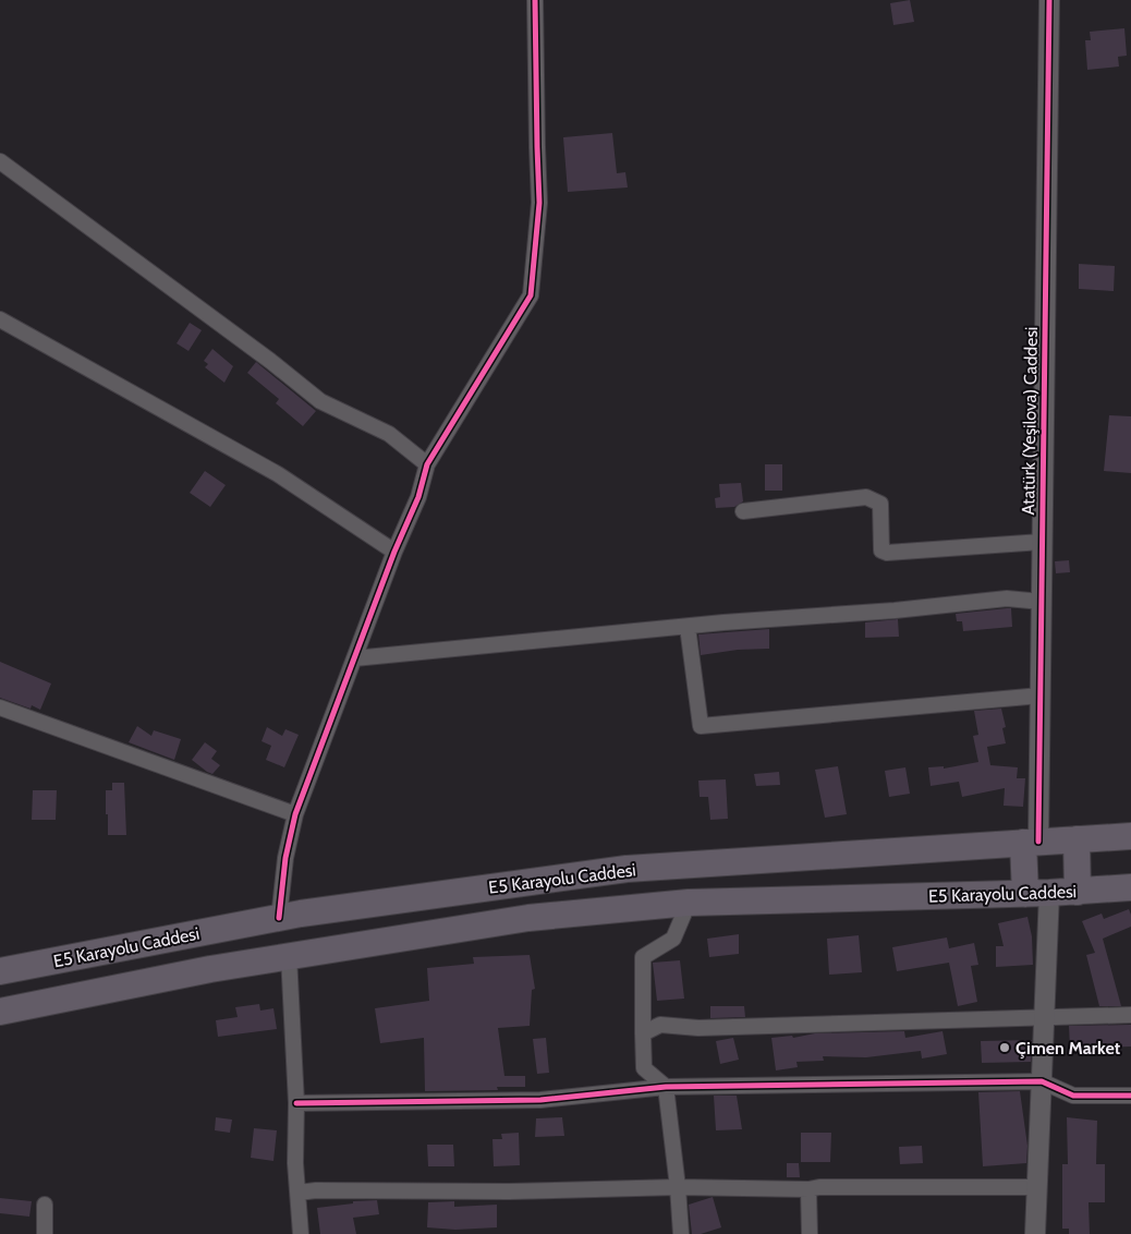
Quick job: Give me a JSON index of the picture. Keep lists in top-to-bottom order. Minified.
{"streets":{"highway":["E5 Karayolu Caddesi"],"street":["Atatürk (Yeşilova) Caddesi"]},"crossings":[["Atatürk (Yeşilova) Caddesi","E5 Karayolu Caddesi"]],"places":["Çimen Market"]}
